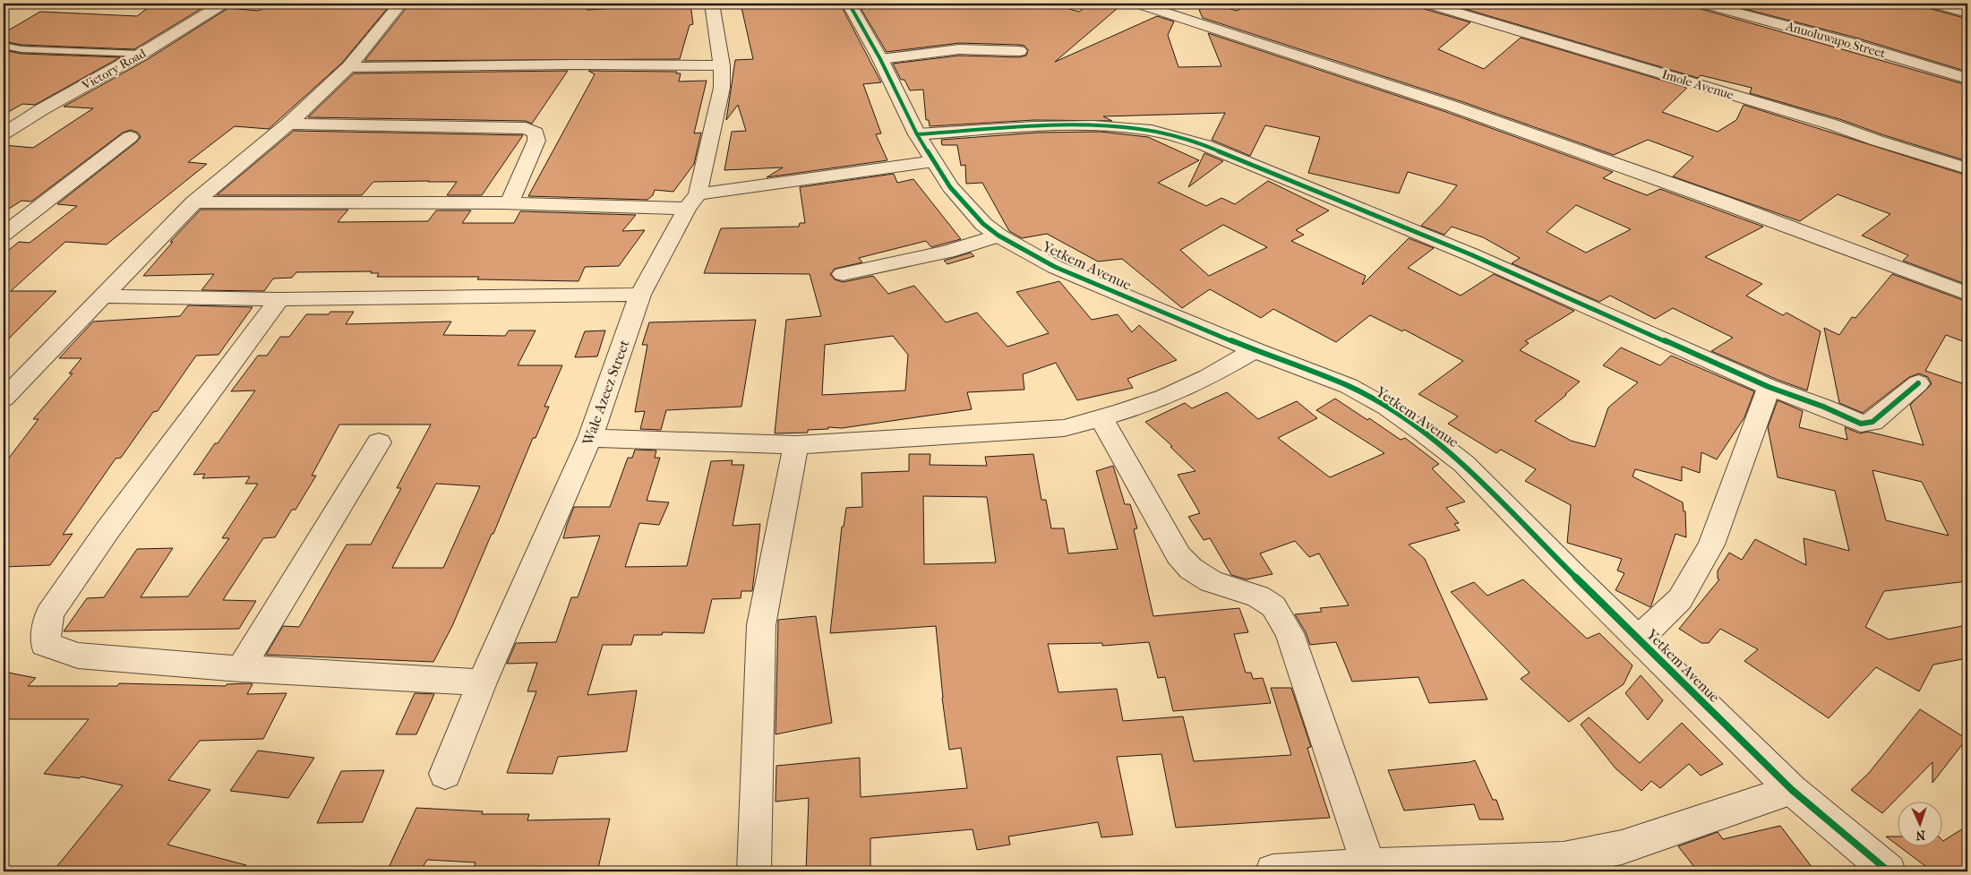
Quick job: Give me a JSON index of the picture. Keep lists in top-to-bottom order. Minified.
{"streets":{"street":["Anuoluwapo Street","Victory Road","Imole Avenue","Yetkem Avenue","Wale Azeez Street"]},"north":"bottom"}
